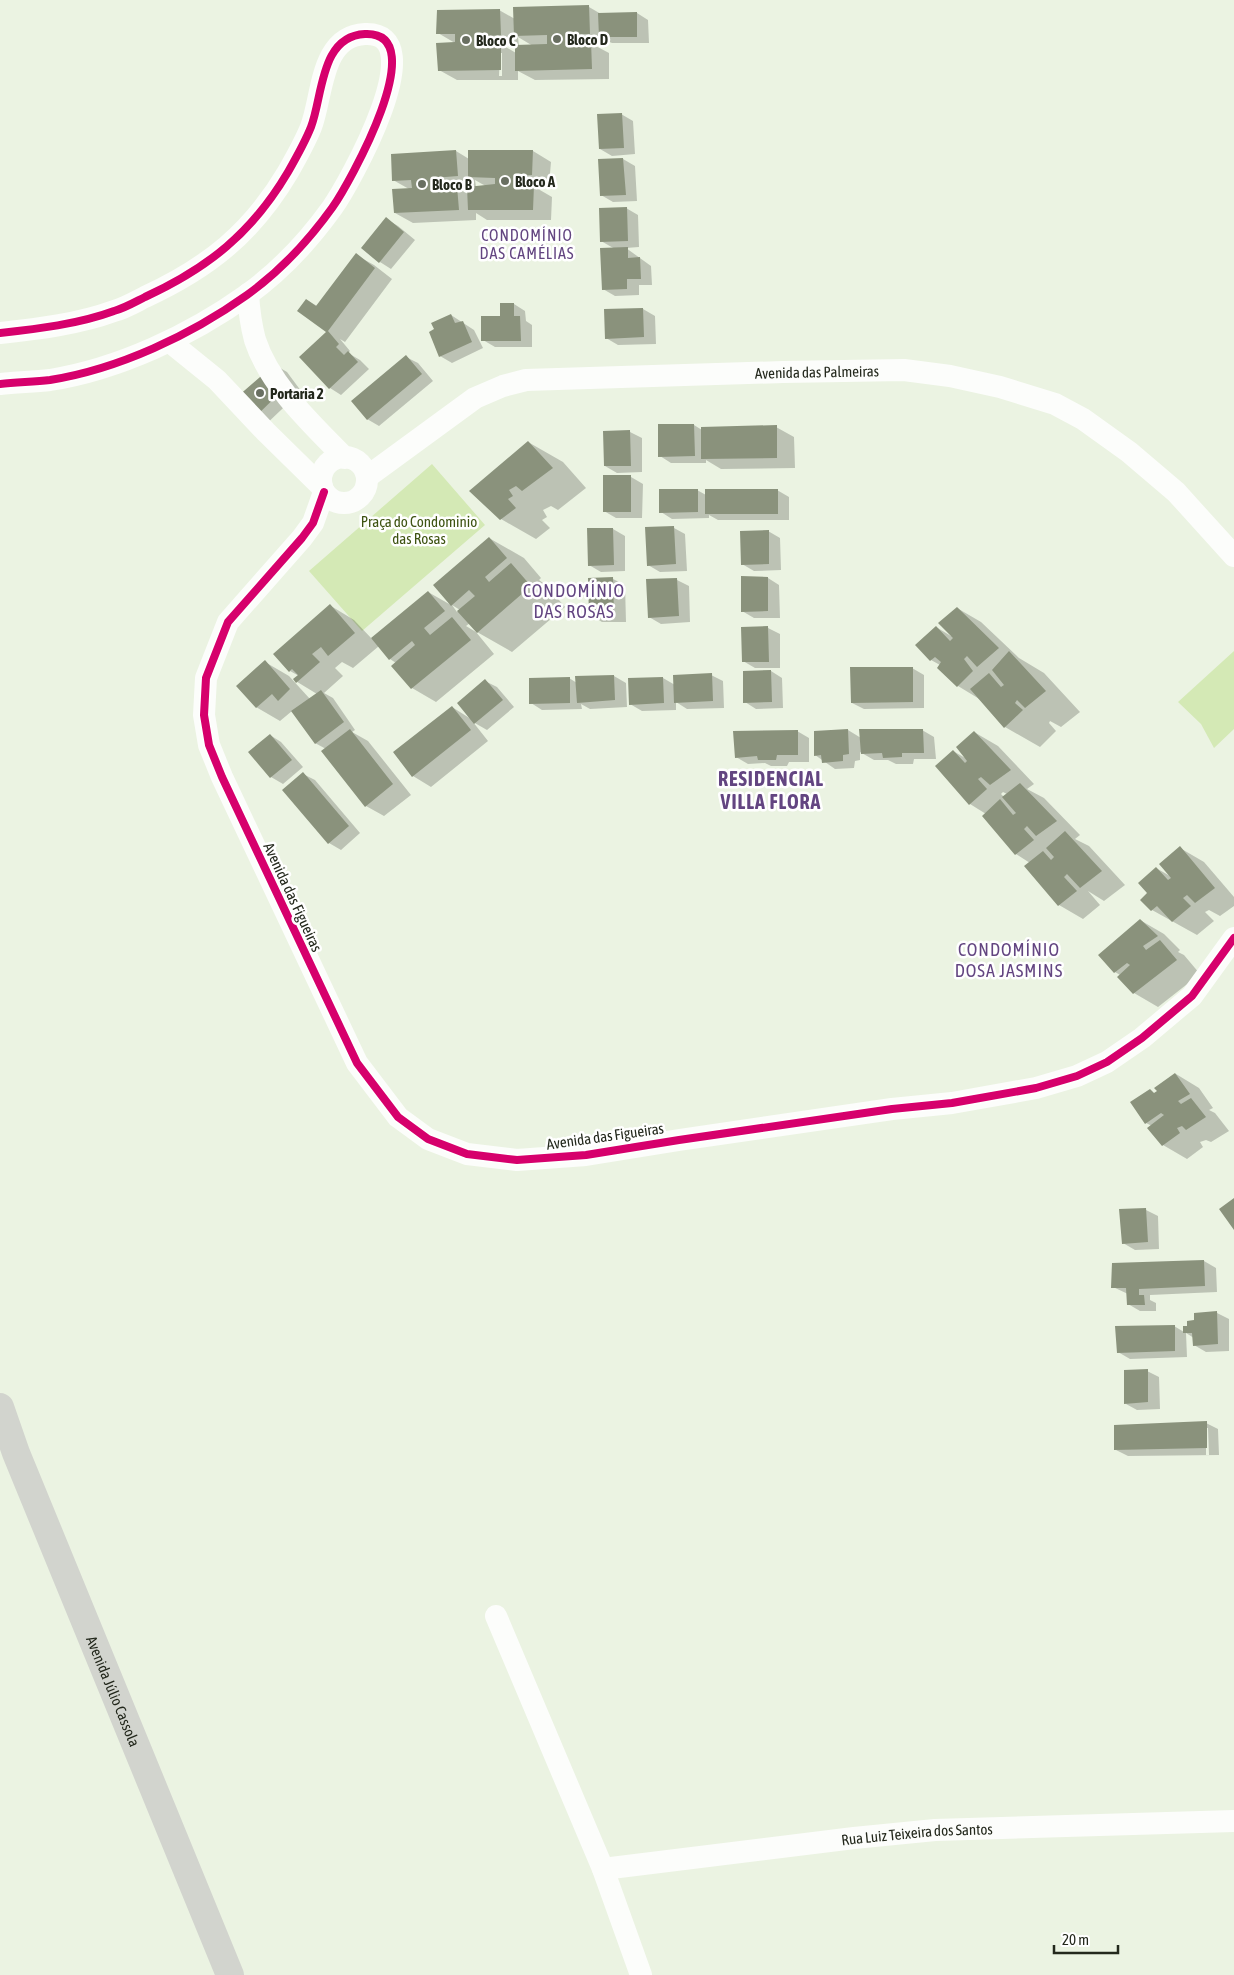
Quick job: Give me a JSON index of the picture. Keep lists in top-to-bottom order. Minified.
{"streets":{"main road":["Avenida Júlio Cassola"],"street":["Avenida das Palmeiras","Avenida das Figueiras","Rua Luiz Teixeira dos Santos"]},"crossings":[["Avenida das Palmeiras","Avenida das Figueiras"]],"districts":["CONDOMÍNIO DAS CAMÉLIAS","CONDOMÍNIO DAS ROSAS","RESIDENCIAL VILLA FLORA","CONDOMÍNIO DOSA JASMINS"],"parks":["Praça do Condominio das Rosas"],"places":["Bloco D","Bloco C","Bloco A","Bloco B","Portaria 2"],"scale_bar":"20 m"}
